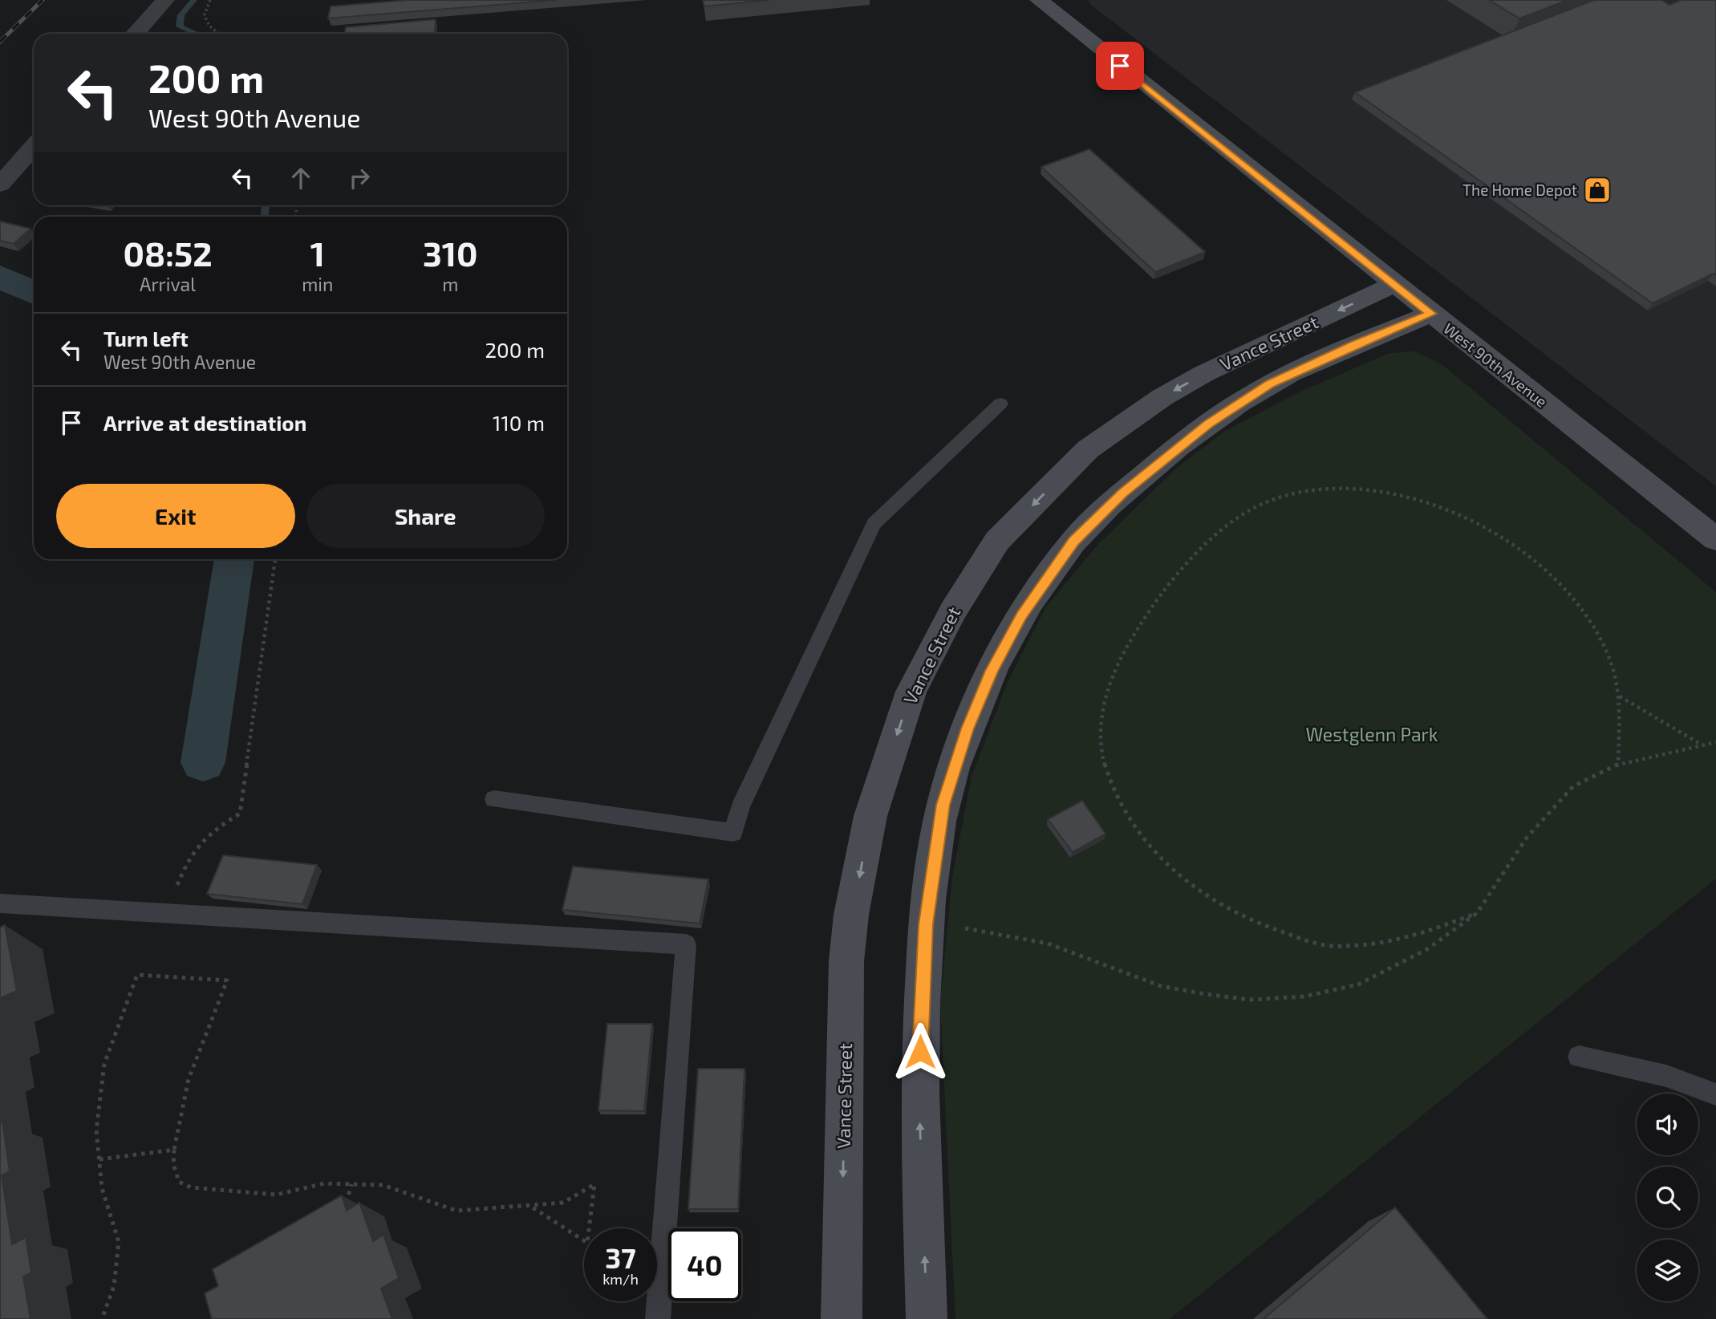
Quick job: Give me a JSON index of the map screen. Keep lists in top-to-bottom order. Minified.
{"streets":{"street":["Vance Street","West 90th Avenue"]},"crossings":[["Vance Street","West 90th Avenue"]],"parks":["Westglenn Park"],"places":{"shop":["The Home Depot"]},"page":{"turn":["200 m","West 90th Avenue"],"eta":["08:52","Arrival","1","min","310","m"],"list":[{"name":"Turn left","note":"West 90th Avenue","value":"200 m"},{"name":"Arrive at destination","value":"110 m"}],"buttons":["Exit","Share"],"speed":"37 km/h","limit":"40"}}
